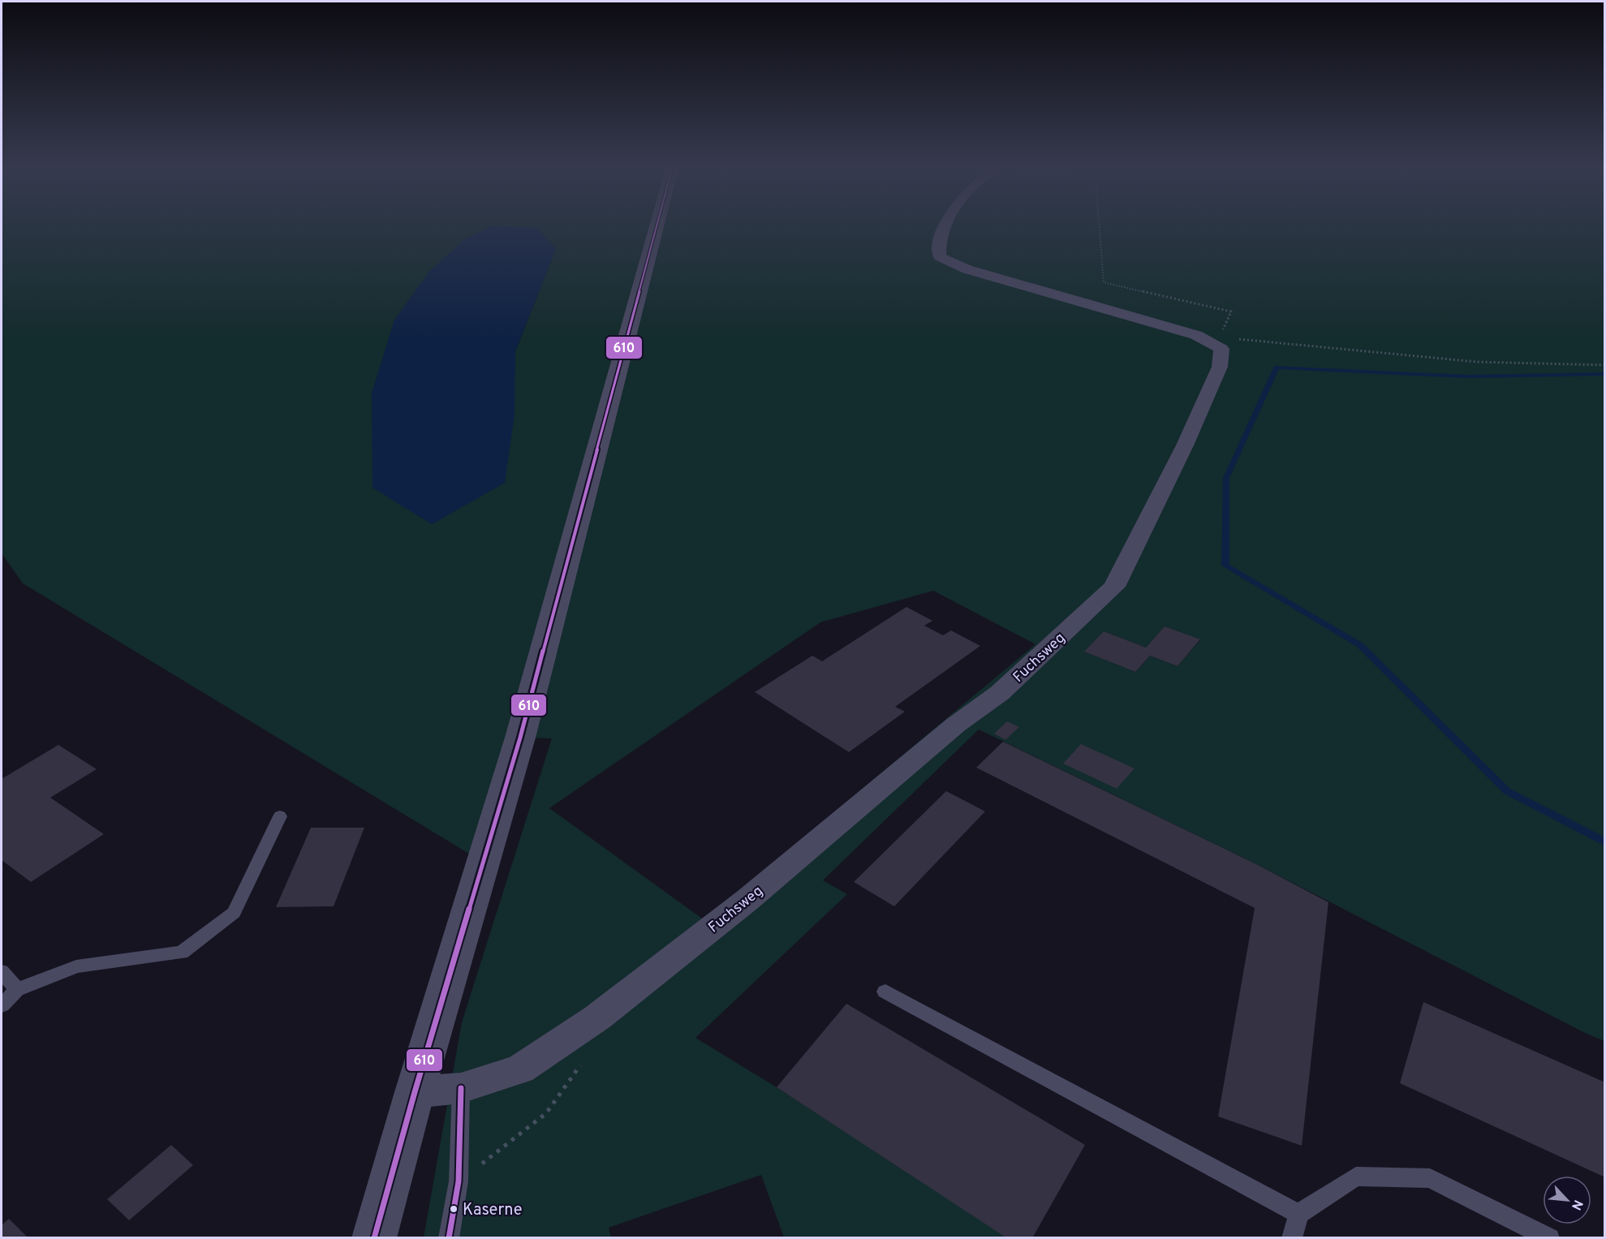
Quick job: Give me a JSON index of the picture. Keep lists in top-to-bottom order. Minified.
{"streets":{"street":["Fuchsweg"]},"places":["Kaserne"],"lines":["transit line 610"],"north":"bottom right"}
